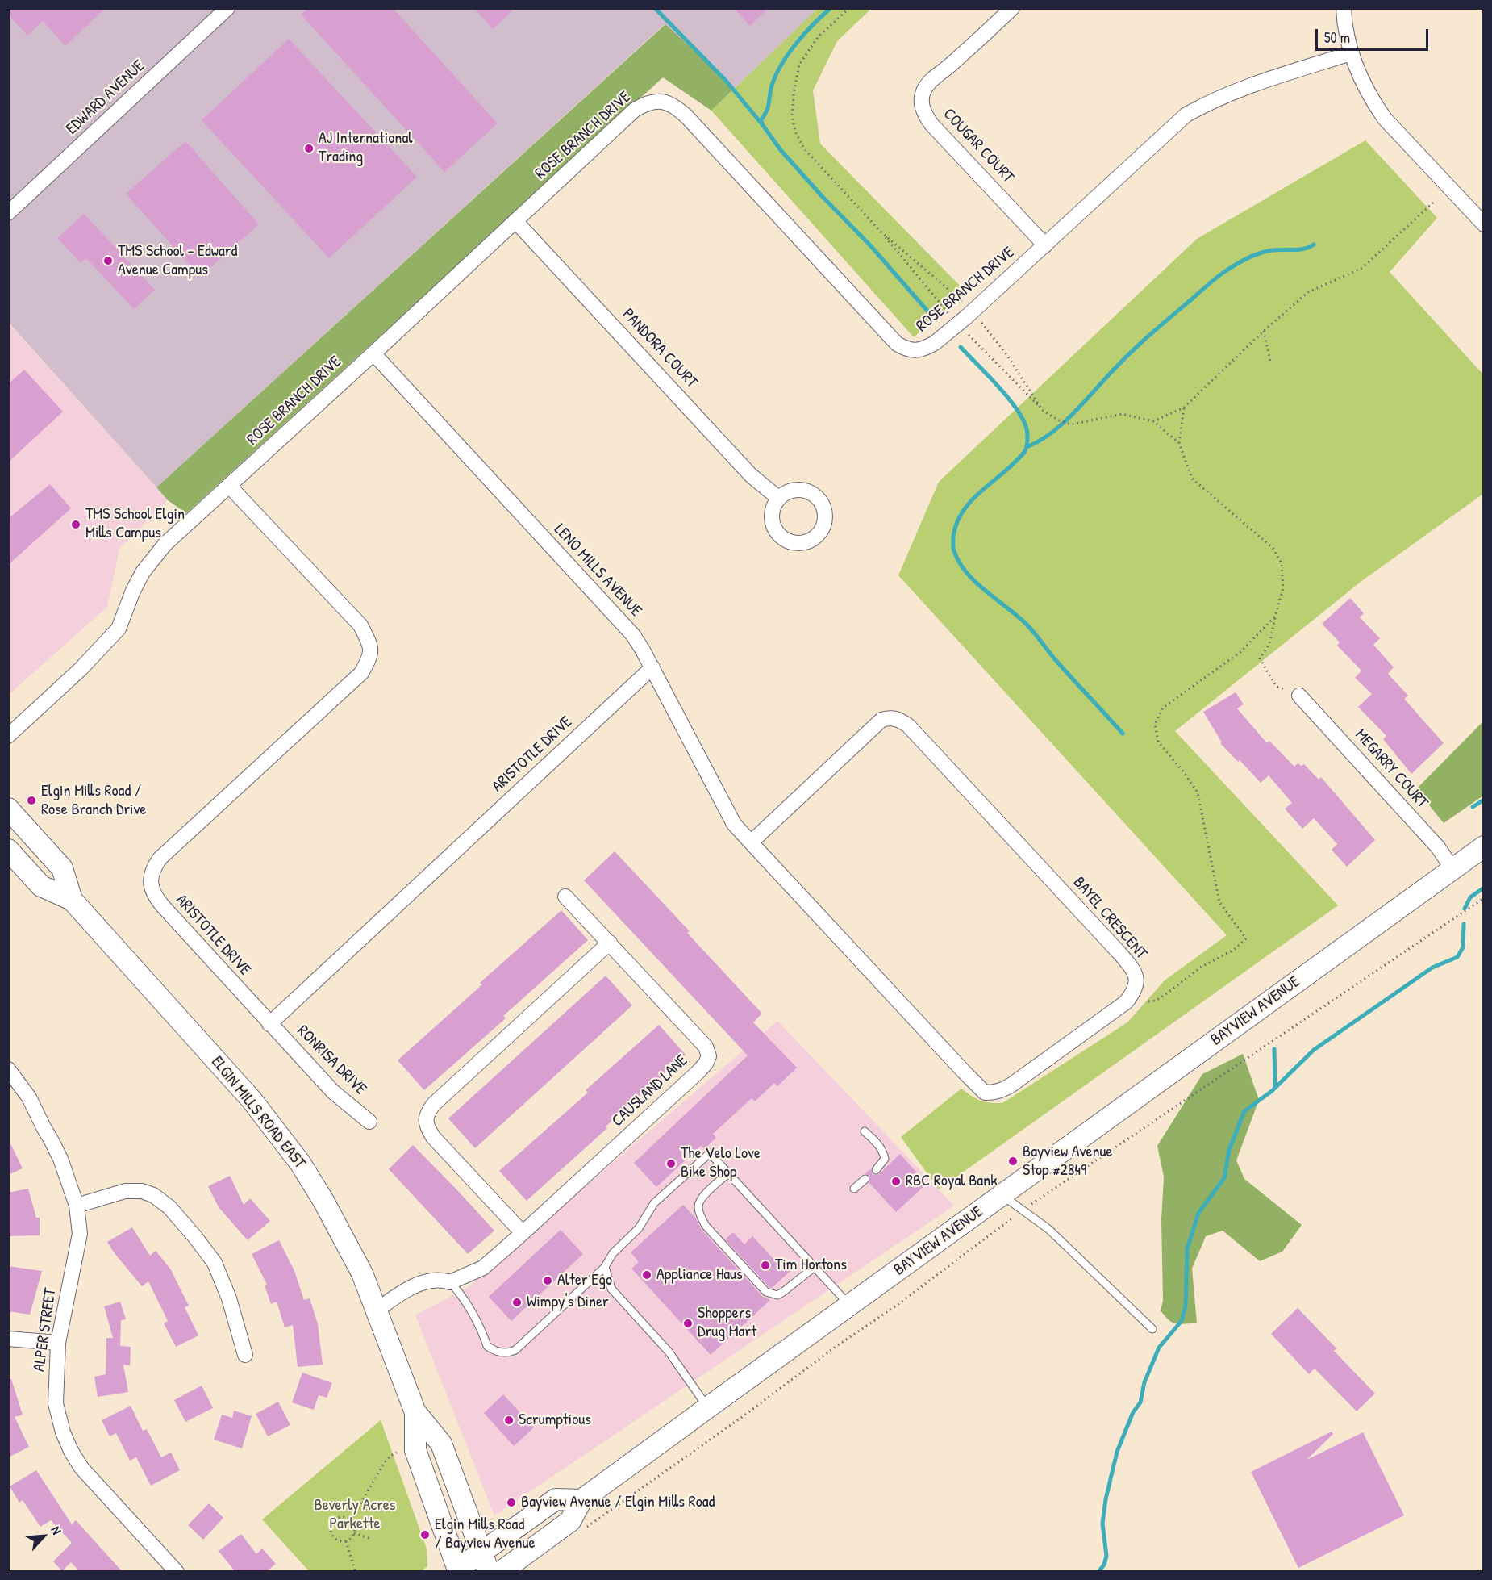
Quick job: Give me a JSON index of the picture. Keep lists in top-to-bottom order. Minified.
{"streets":{"main road":["BAYVIEW AVENUE","ELGIN MILLS ROAD EAST"],"street":["EDWARD AVENUE","ROSE BRANCH DRIVE","COUGAR COURT","PANDORA COURT","LENO MILLS AVENUE","ARISTOTLE DRIVE","MEGARRY COURT","BAYEL CRESCENT","RONRISA DRIVE","CAUSLAND LANE","ALPER STREET"]},"crossings":[["ROSE BRANCH DRIVE","COUGAR COURT"],["ROSE BRANCH DRIVE","PANDORA COURT"],["ROSE BRANCH DRIVE","LENO MILLS AVENUE"],["ROSE BRANCH DRIVE","ARISTOTLE DRIVE"],["LENO MILLS AVENUE","ARISTOTLE DRIVE"],["LENO MILLS AVENUE","BAYEL CRESCENT"],["ARISTOTLE DRIVE","RONRISA DRIVE"],["MEGARRY COURT","BAYVIEW AVENUE"],["CAUSLAND LANE","ELGIN MILLS ROAD EAST"]],"parks":["Beverly Acres Parkette"],"places":["AJ International Trading","TMS School - Edward Avenue Campus","TMS School Elgin Mills Campus","Elgin Mills Road / Rose Branch Drive","Bayview Avenue Stop #2849","The Velo Love Bike Shop","RBC Royal Bank","Tim Hortons","Appliance Haus","Alter Ego","Wimpy's Diner","Shoppers Drug Mart","Scrumptious","Bayview Avenue / Elgin Mills Road","Elgin Mills Road / Bayview Avenue"],"scale_bar":"50 m","north":"top right"}
